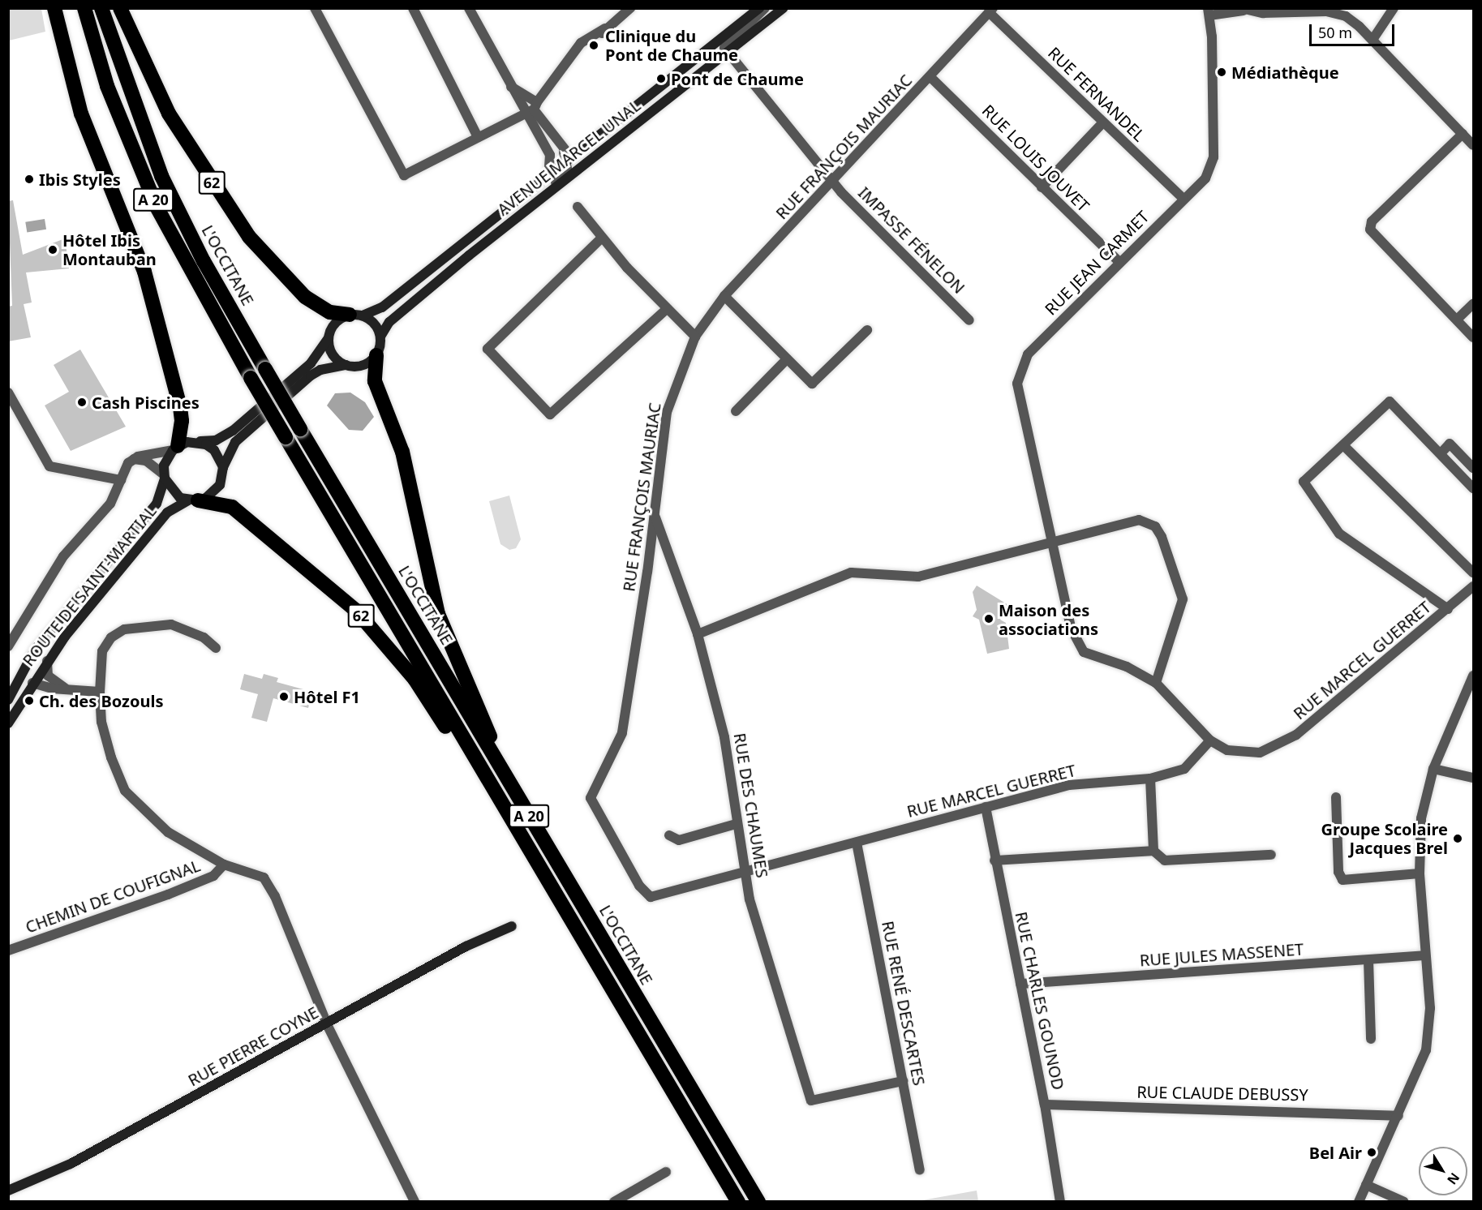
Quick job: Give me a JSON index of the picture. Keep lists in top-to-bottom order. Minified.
{"streets":{"highway":["62","A 20","L'OCCITANE"],"main road":["AVENUE MARCEL UNAL","ROUTE DE SAINT-MARTIAL","RUE PIERRE COYNE"],"street":["RUE FERNANDEL","RUE FRANÇOIS MAURIAC","RUE LOUIS JOUVET","IMPASSE FÉNELON","RUE JEAN CARMET","RUE MARCEL GUERRET","RUE DES CHAUMES","CHEMIN DE COUFIGNAL","RUE JULES MASSENET","RUE CHARLES GOUNOD","RUE RENÉ DESCARTES","RUE CLAUDE DEBUSSY"]},"crossings":[["RUE FERNANDEL","RUE FRANÇOIS MAURIAC"],["RUE FERNANDEL","RUE JEAN CARMET"],["RUE FRANÇOIS MAURIAC","RUE LOUIS JOUVET"],["RUE FRANÇOIS MAURIAC","IMPASSE FÉNELON"],["RUE FRANÇOIS MAURIAC","RUE MARCEL GUERRET"],["RUE FRANÇOIS MAURIAC","RUE DES CHAUMES"],["AVENUE MARCEL UNAL","62"],["AVENUE MARCEL UNAL","IMPASSE FÉNELON"],["RUE LOUIS JOUVET","RUE JEAN CARMET"],["62","A 20"],["62","ROUTE DE SAINT-MARTIAL"],["RUE MARCEL GUERRET","RUE DES CHAUMES"],["RUE MARCEL GUERRET","RUE CHARLES GOUNOD"],["RUE MARCEL GUERRET","RUE RENÉ DESCARTES"],["RUE DES CHAUMES","RUE RENÉ DESCARTES"],["RUE JULES MASSENET","RUE CHARLES GOUNOD"],["RUE CHARLES GOUNOD","RUE CLAUDE DEBUSSY"]],"places":["Clinique du Pont de Chaume","Médiathèque","Pont de Chaume","Ibis Styles","Hôtel Ibis Montauban","Cash Piscines","Maison des associations","Hôtel F1","Ch. des Bozouls","Groupe Scolaire Jacques Brel","Bel Air"],"scale_bar":"50 m","north":"bottom right"}
